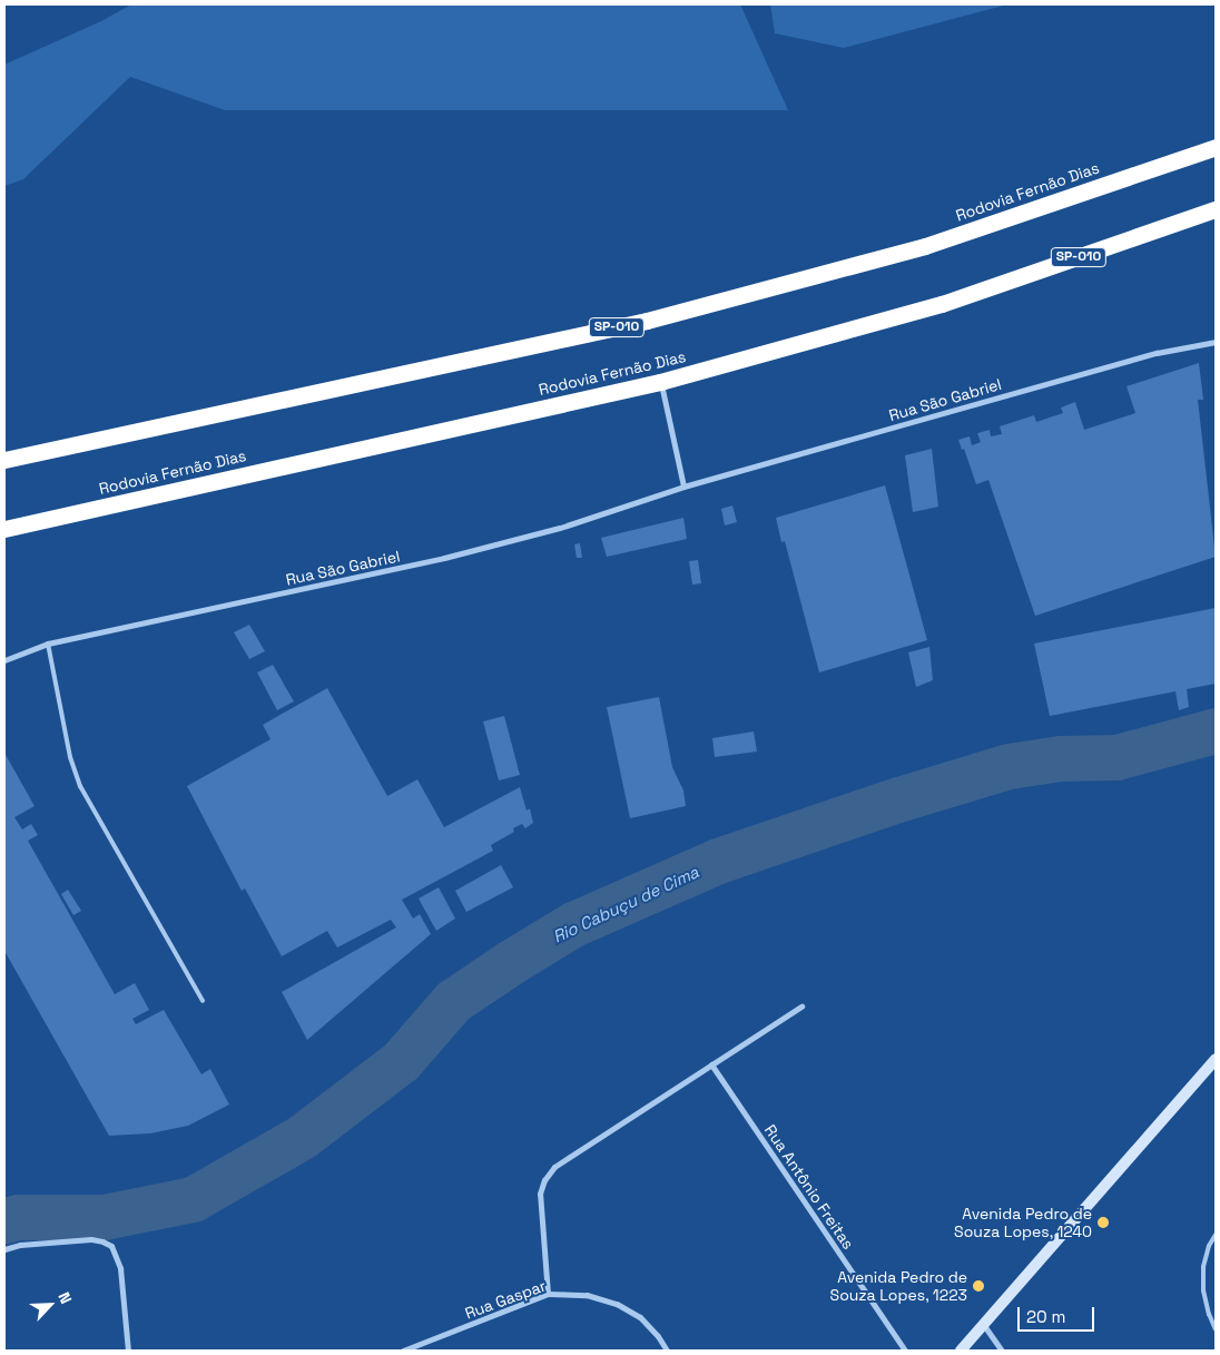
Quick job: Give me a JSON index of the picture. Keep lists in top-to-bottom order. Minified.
{"streets":{"highway":["Rodovia Fernão Dias","SP-010"],"street":["Rua São Gabriel","Rua Antônio Freitas","Rua Gaspar"]},"water":["Rio Cabuçu de Cima"],"places":["Avenida Pedro de Souza Lopes, 1240","Avenida Pedro de Souza Lopes, 1223"],"scale_bar":"20 m","north":"top right"}
